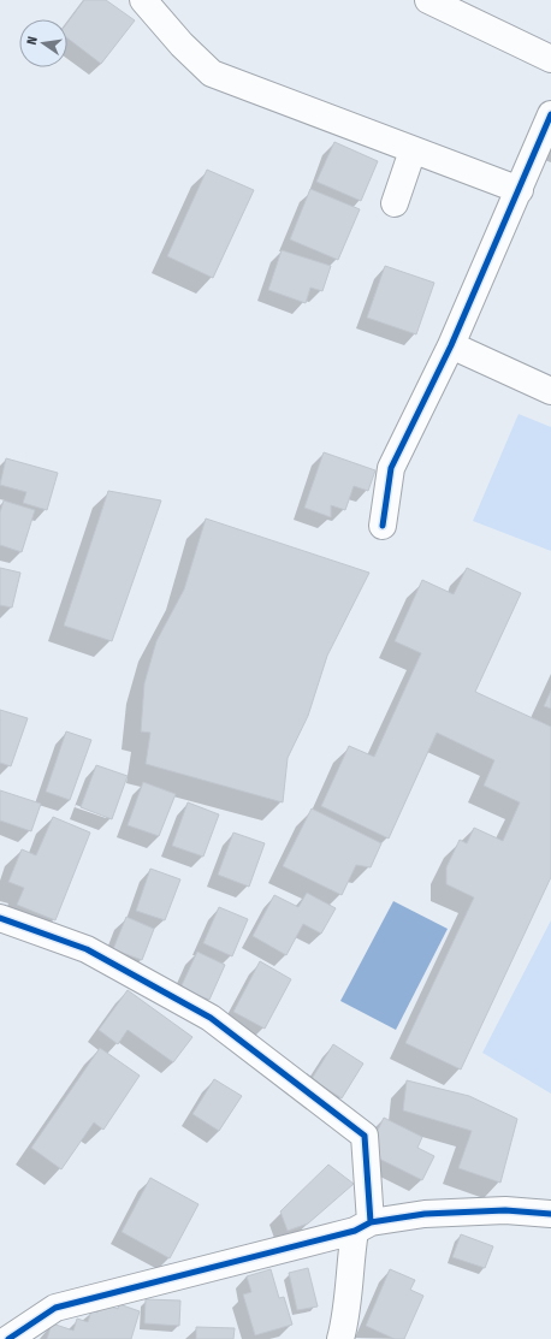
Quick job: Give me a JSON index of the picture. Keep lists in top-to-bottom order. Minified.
{"north":"left"}
